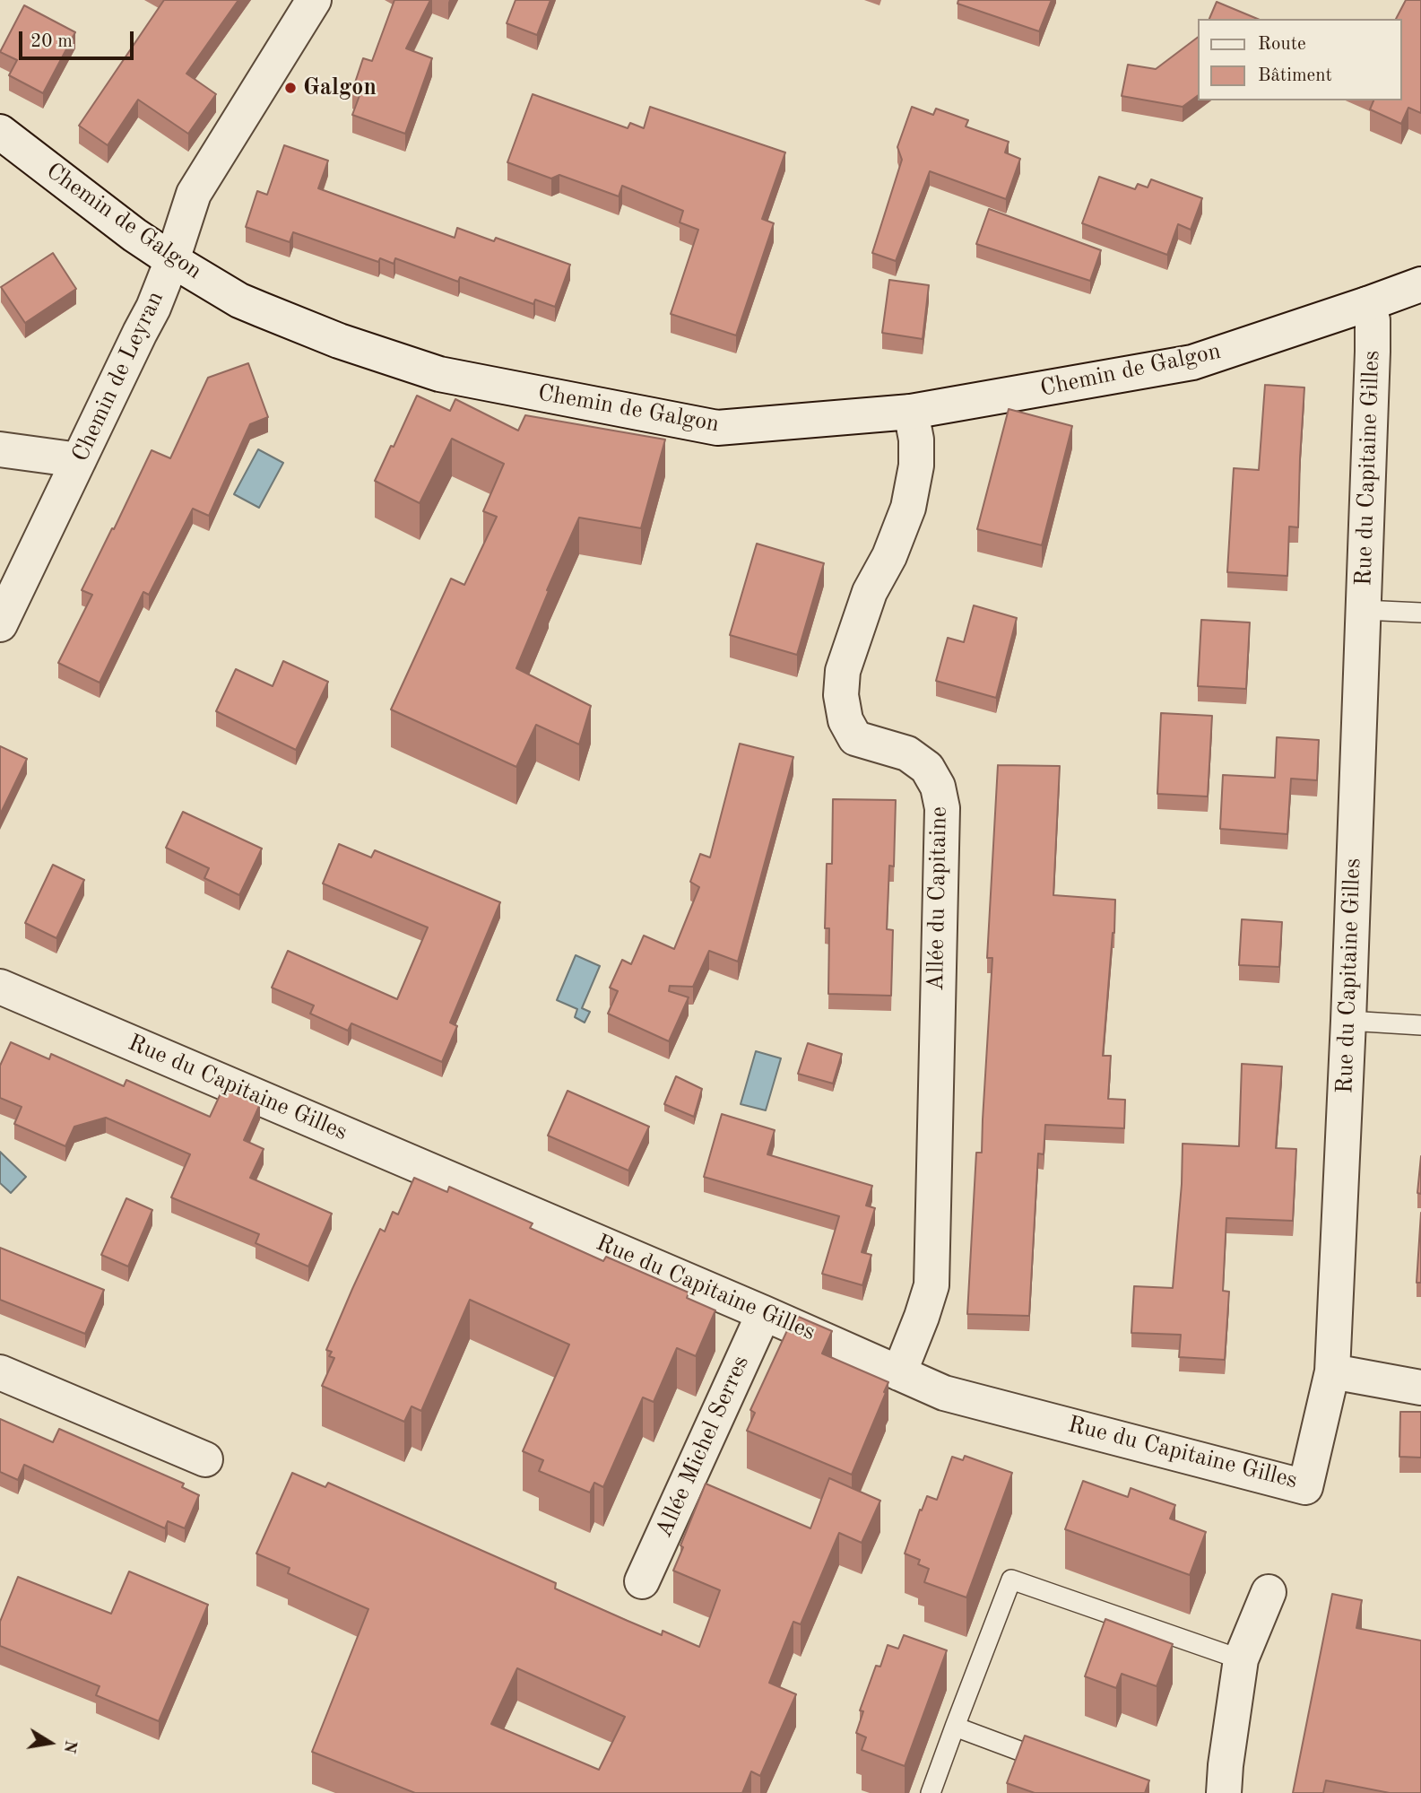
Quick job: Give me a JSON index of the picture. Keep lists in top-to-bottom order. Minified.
{"streets":{"street":["Chemin de Galgon","Chemin de Leyran","Rue du Capitaine Gilles","Allée du Capitaine","Allée Michel Serres"]},"crossings":[["Chemin de Galgon","Chemin de Leyran"],["Chemin de Galgon","Rue du Capitaine Gilles"],["Chemin de Galgon","Allée du Capitaine"],["Rue du Capitaine Gilles","Allée du Capitaine"],["Rue du Capitaine Gilles","Allée Michel Serres"]],"places":["Galgon"],"legend":["Route","Bâtiment"],"scale_bar":"20 m","north":"right"}
